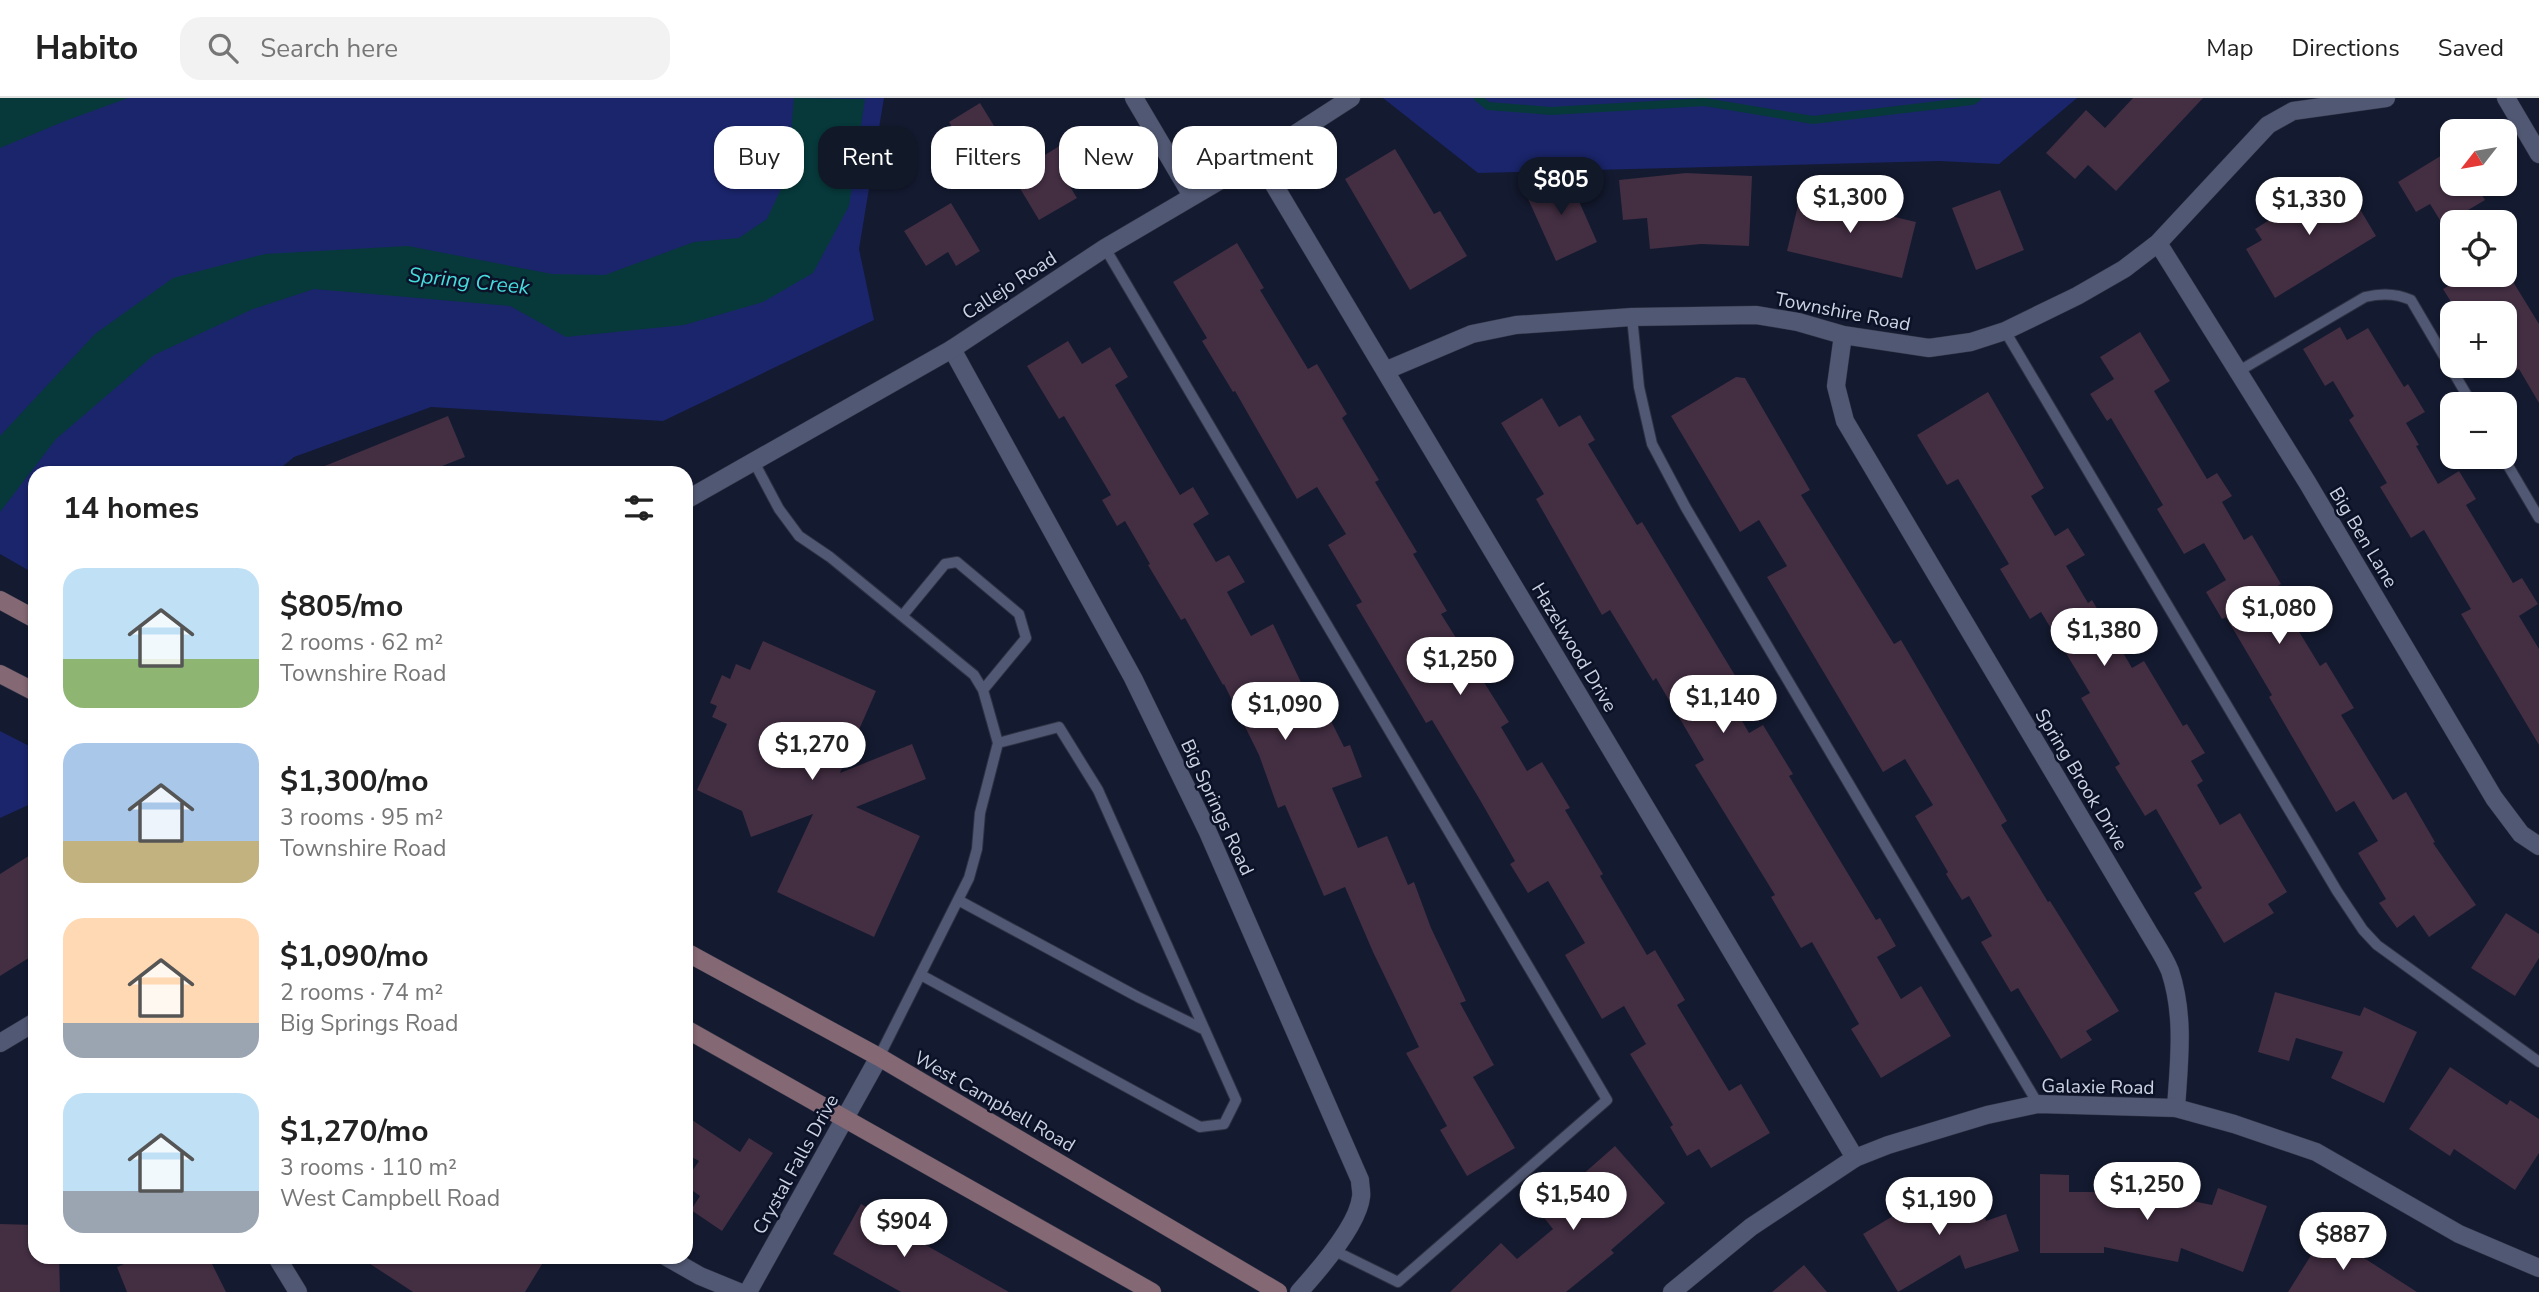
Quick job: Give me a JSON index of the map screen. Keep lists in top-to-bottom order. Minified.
{"streets":{"main road":["West Campbell Road"],"street":["Callejo Road","Townshire Road","Big Ben Lane","Hazelwood Drive","Spring Brook Drive","Big Springs Road","Galaxie Road","Crystal Falls Drive"]},"crossings":[["Callejo Road","Big Springs Road"],["Townshire Road","Big Ben Lane"],["Townshire Road","Hazelwood Drive"],["Townshire Road","Spring Brook Drive"],["Hazelwood Drive","Galaxie Road"],["Spring Brook Drive","Galaxie Road"],["West Campbell Road","Crystal Falls Drive"]],"water":["Spring Creek"],"north":"bottom left","page":{"header":"Habito","search":"Search here","nav":["Map","Directions","Saved"],"map_buttons":["+","−"],"chip":["Buy","Rent","Filters","New","Apartment"],"price":["$805","$1,300","$1,330","$1,080","$1,380","$1,250","$1,140","$1,090","$1,270","$1,250","$1,540","$1,190","$904","$887"],"heading":"14 homes","list":[{"name":"$805/mo","note":"2 rooms · 62 m² · Townshire Road"},{"name":"$1,300/mo","note":"3 rooms · 95 m² · Townshire Road"},{"name":"$1,090/mo","note":"2 rooms · 74 m² · Big Springs Road"},{"name":"$1,270/mo","note":"3 rooms · 110 m² · West Campbell Road"}]}}
